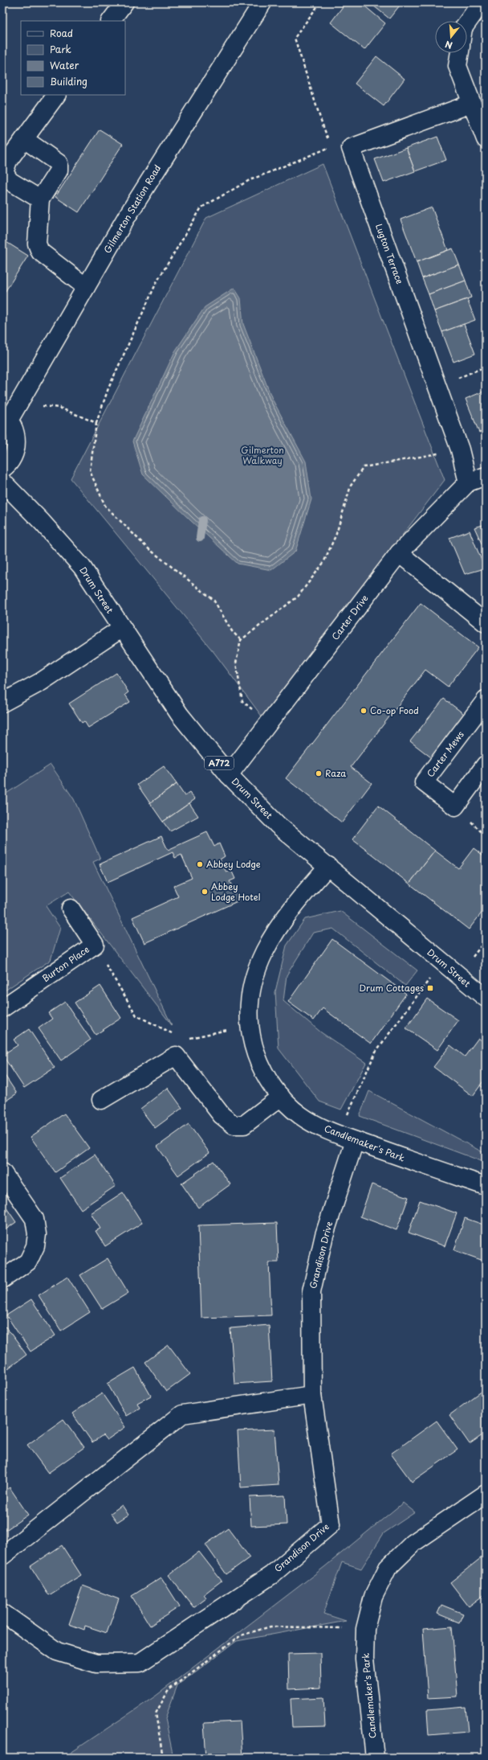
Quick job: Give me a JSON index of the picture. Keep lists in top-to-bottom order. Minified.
{"streets":{"street":["Gilmerton Station Road","Lugton Terrace","Drum Street","Carter Drive","Carter Mews","A772","Burton Place","Candlemaker's Park","Grandison Drive"]},"crossings":[["Lugton Terrace","Carter Drive"],["Drum Street","Carter Drive"],["Drum Street","Candlemaker's Park"],["Candlemaker's Park","Grandison Drive"]],"parks":["Gilmerton Walkway"],"places":{"other":["Co-op Food","Raza","Abbey Lodge","Abbey Lodge Hotel"],"transit":["Drum Cottages"]},"legend":["Road","Park","Water","Building"],"north":"bottom"}
